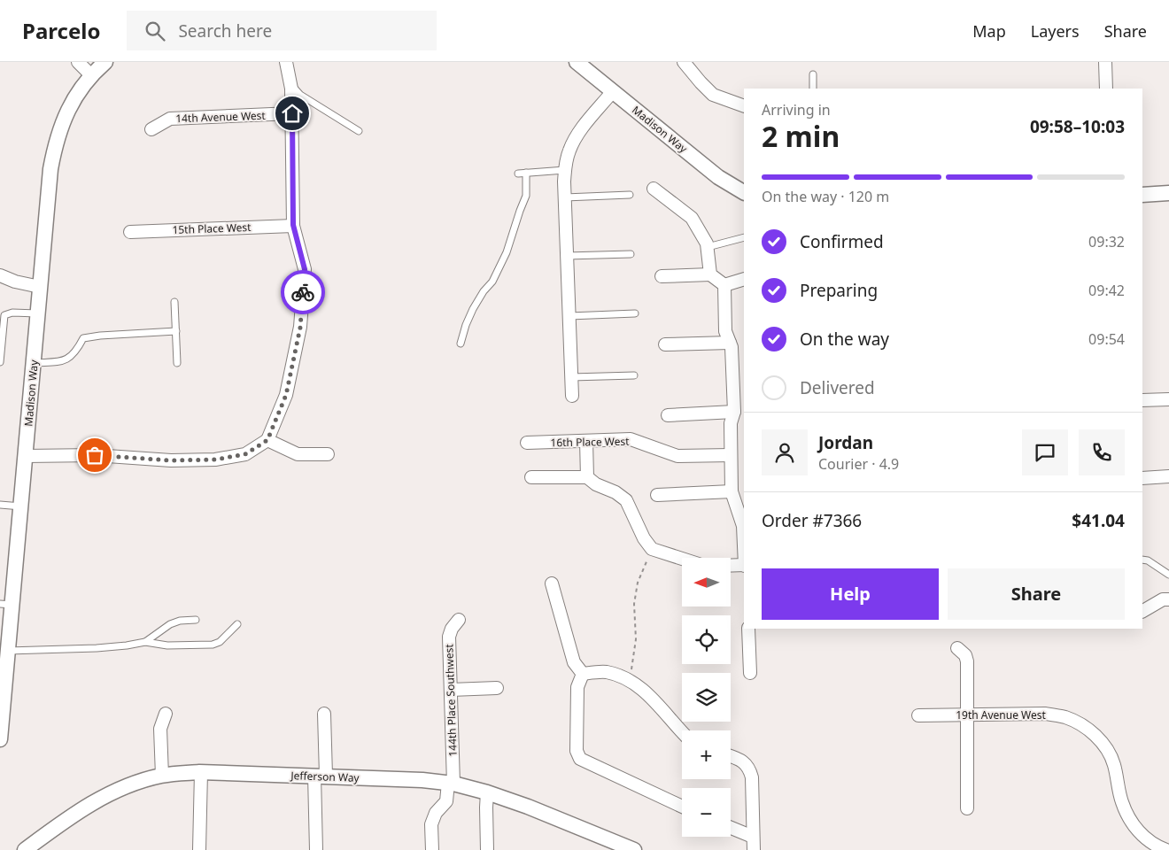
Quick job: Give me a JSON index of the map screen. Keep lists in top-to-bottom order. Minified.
{"streets":{"street":["14th Avenue West","Madison Way","15th Place West","16th Place West","144th Place Southwest","19th Avenue West","Jefferson Way"]},"crossings":[["144th Place Southwest","Jefferson Way"]],"north":"left","page":{"header":"Parcelo","search":"Search here","nav":["Map","Layers","Share"],"heading":["2 min","Arriving in","09:58–10:03"],"panel":["Jordan","Courier · 4.9","Order #7366","$41.04"],"bar":"On the way · 120 m","list":[["Confirmed","09:32"],["Preparing","09:42"],["On the way","09:54"],"Delivered"],"map_buttons":["+","−"],"buttons":["Help","Share"]}}
